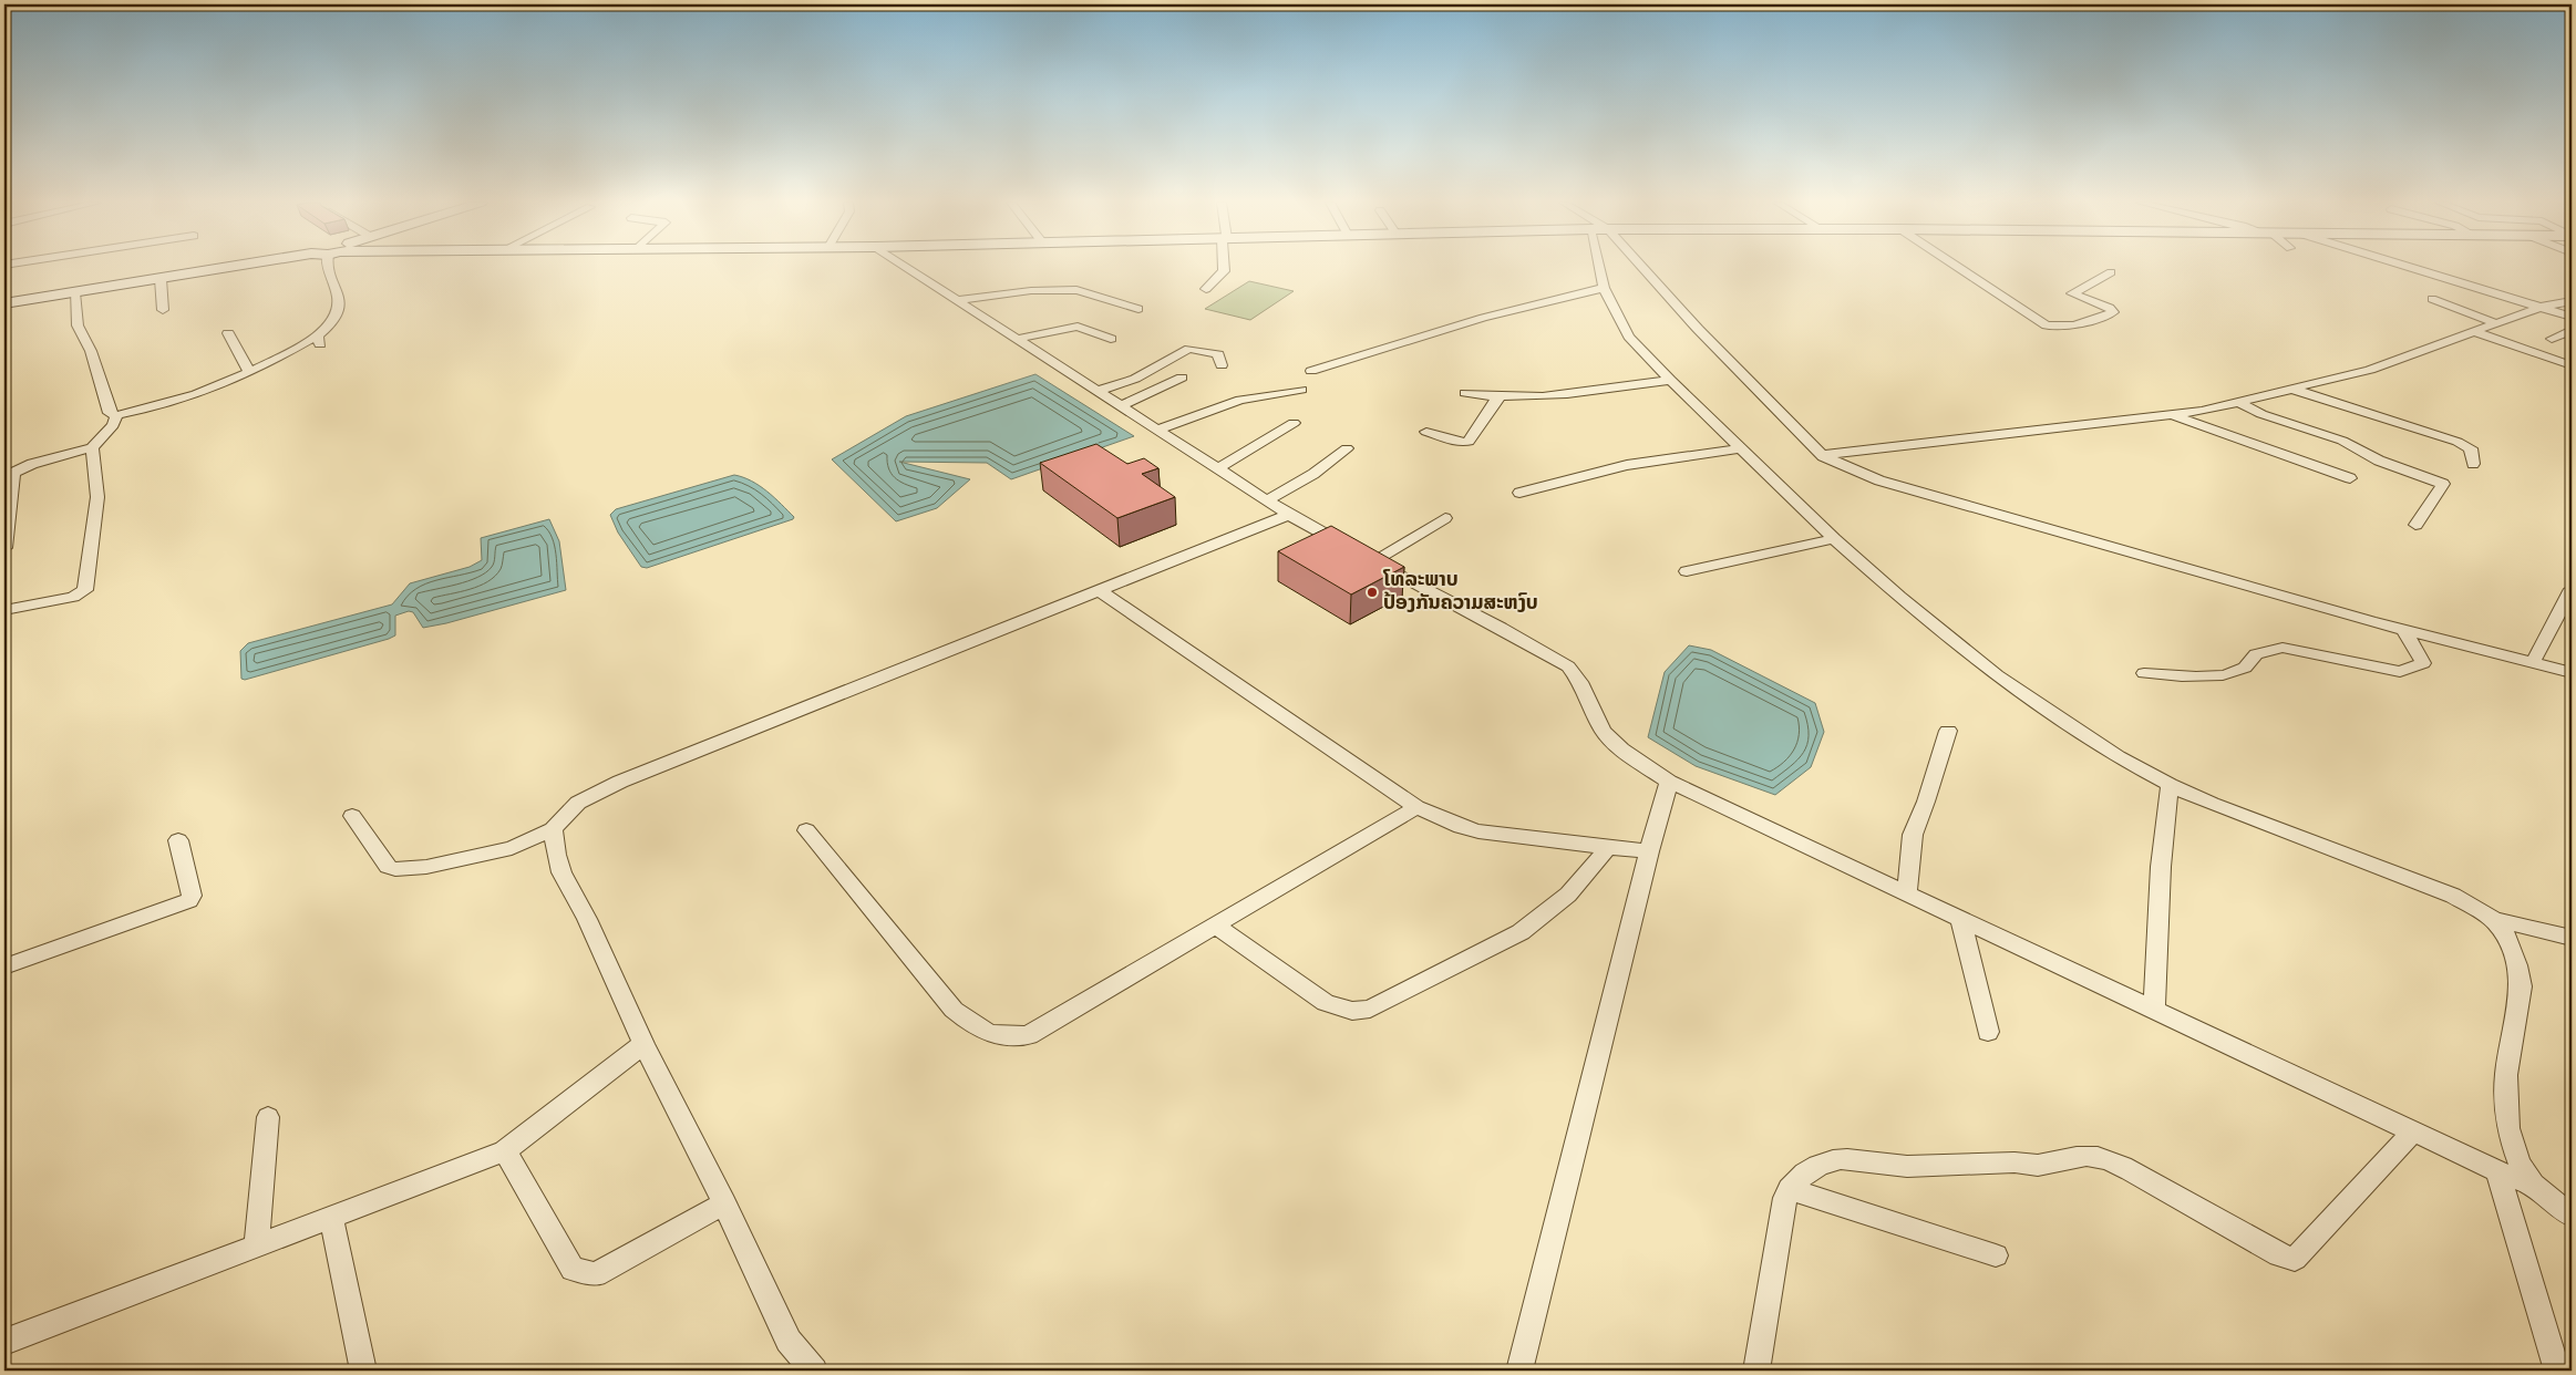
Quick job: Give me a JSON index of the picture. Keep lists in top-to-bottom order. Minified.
{"places":["ໂທລະພາບ ປ້ອງກັນຄວາມສະຫງົບ"]}
